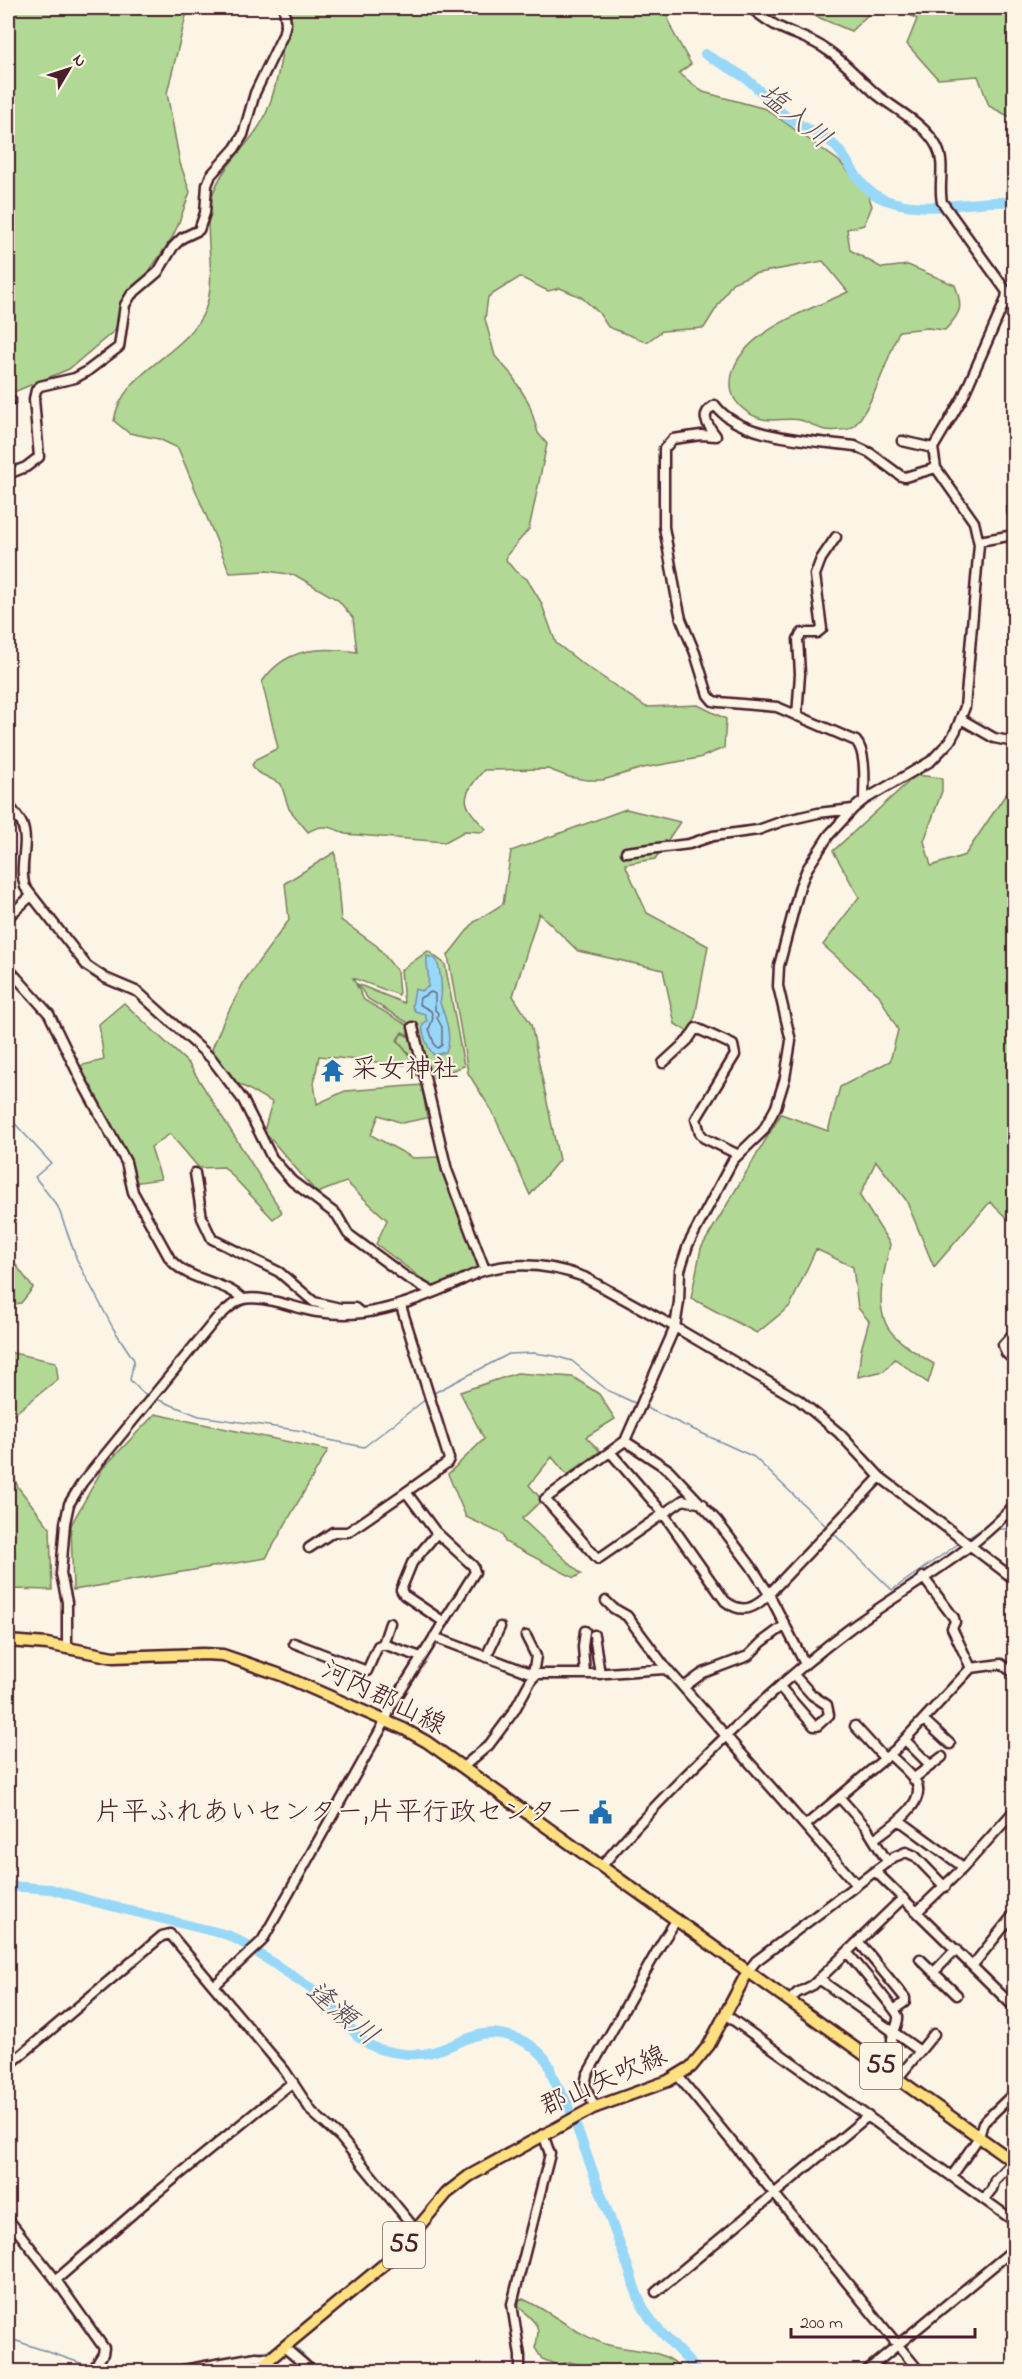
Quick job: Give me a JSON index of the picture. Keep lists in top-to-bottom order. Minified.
{"streets":{"main road":["河内郡山線","55","郡山矢吹線"]},"crossings":[["河内郡山線","55"],["河内郡山線","郡山矢吹線"],["55","郡山矢吹線"]],"water":["塩入川","逢瀬川"],"places":{"temple":["采女神社"],"public building":["片平ふれあいセンター,片平行政センター"]},"scale_bar":"200 m","north":"top right"}
